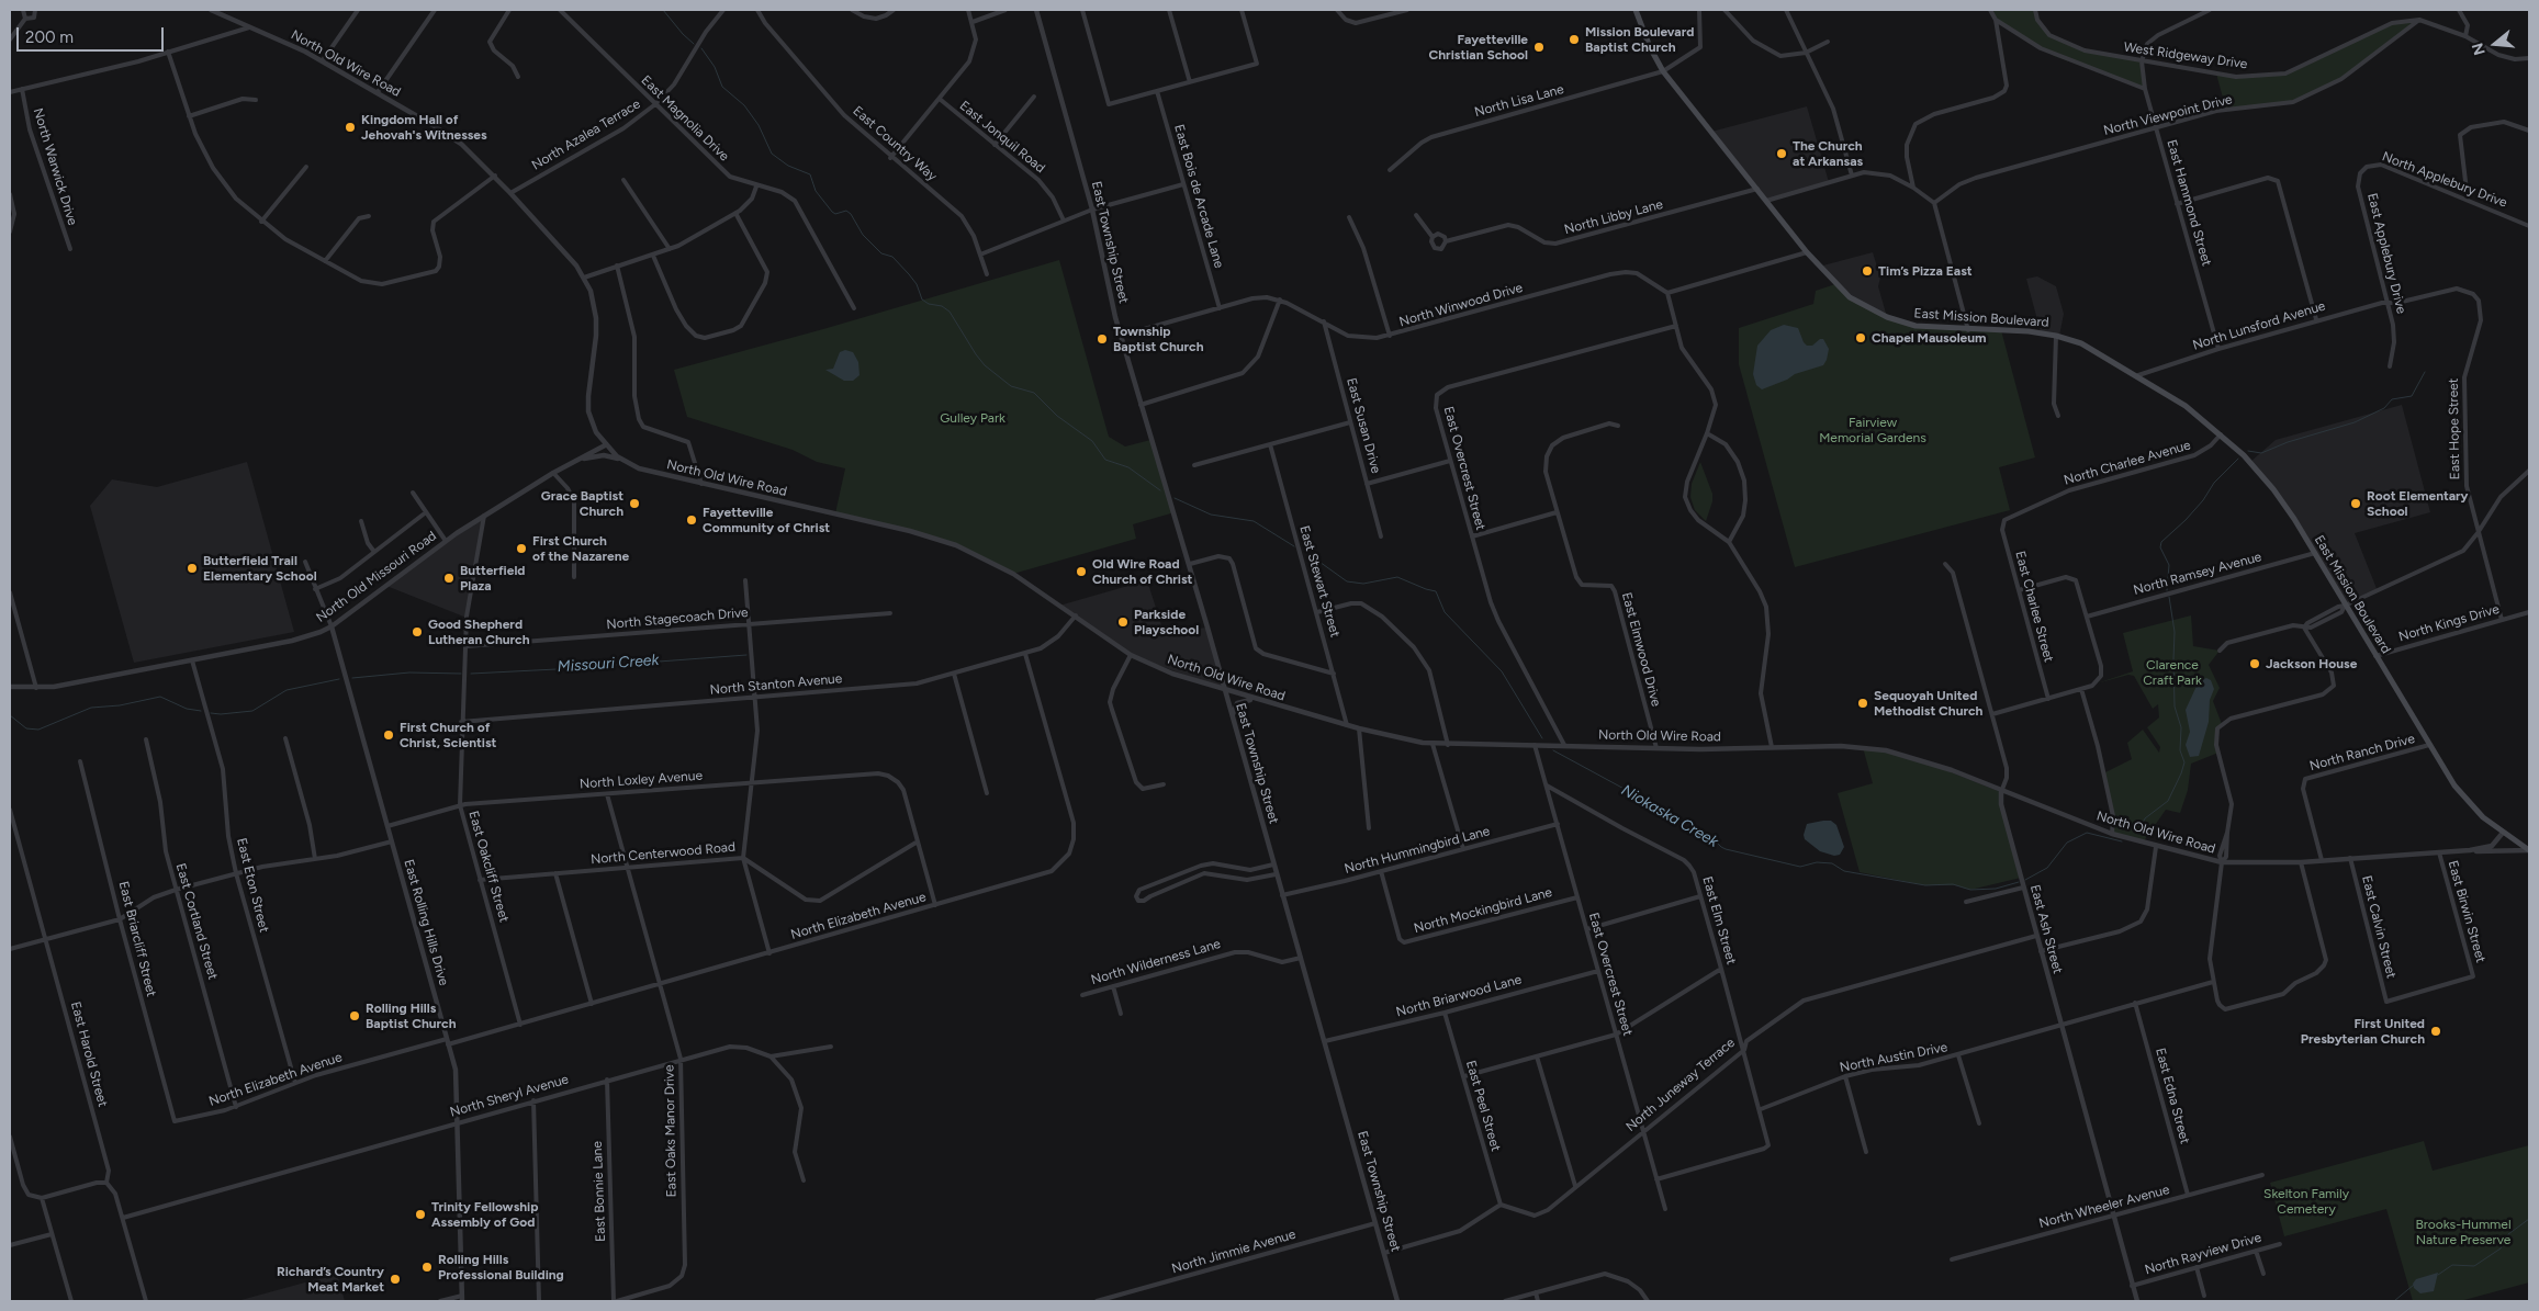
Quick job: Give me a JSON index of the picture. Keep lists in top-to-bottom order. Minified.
{"streets":{"main road":["East Mission Boulevard"],"street":["West Ridgeway Drive","North Old Wire Road","North Lisa Lane","North Viewpoint Drive","East Magnolia Drive","North Azalea Terrace","East Jonquil Road","East Country Way","North Warwick Drive","North Applebury Drive","East Bois de Arcade Lane","East Hammond Street","North Libby Lane","East Township Street","East Applebury Drive","North Winwood Drive","North Lunsford Avenue","East Susan Drive","East Hope Street","North Charlee Avenue","East Overcrest Street","North Ramsey Avenue","North Old Missouri Road","East Stewart Street","East Charlee Street","North Stagecoach Drive","North Kings Drive","East Elmwood Drive","North Stanton Avenue","North Ranch Drive","North Loxley Avenue","North Hummingbird Lane","North Centerwood Road","East Oakcliff Street","East Eton Street","North Mockingbird Lane","East Birwin Street","North Elizabeth Avenue","East Elm Street","East Cortland Street","East Rolling Hills Drive","East Calvin Street","East Ash Street","East Briarcliff Street","North Wilderness Lane","North Briarwood Lane","East Harold Street","North Austin Drive","North Juneway Terrace","North Sheryl Avenue","East Edna Street","East Peel Street","East Oaks Manor Drive","East Bonnie Lane","North Wheeler Avenue","North Jimmie Avenue","North Rayview Drive"]},"crossings":[["West Ridgeway Drive","North Viewpoint Drive"],["West Ridgeway Drive","East Hammond Street"],["North Old Wire Road","North Azalea Terrace"],["North Old Wire Road","East Township Street"],["North Old Wire Road","East Mission Boulevard"],["North Old Wire Road","East Overcrest Street"],["North Old Wire Road","North Old Missouri Road"],["North Old Wire Road","East Stewart Street"],["North Old Wire Road","East Elmwood Drive"],["North Old Wire Road","North Stanton Avenue"],["North Old Wire Road","North Ranch Drive"],["North Old Wire Road","East Birwin Street"],["North Old Wire Road","East Calvin Street"],["North Old Wire Road","East Ash Street"],["North Lisa Lane","East Mission Boulevard"],["North Viewpoint Drive","East Hammond Street"],["East Magnolia Drive","North Azalea Terrace"],["North Applebury Drive","East Applebury Drive"],["East Bois de Arcade Lane","North Winwood Drive"],["East Hammond Street","North Lunsford Avenue"],["North Libby Lane","East Mission Boulevard"],["East Township Street","North Winwood Drive"],["East Township Street","North Hummingbird Lane"],["East Township Street","North Wilderness Lane"],["East Township Street","North Briarwood Lane"],["East Township Street","North Jimmie Avenue"],["East Applebury Drive","North Lunsford Avenue"],["East Applebury Drive","East Hope Street"],["North Winwood Drive","East Susan Drive"],["East Mission Boulevard","North Lunsford Avenue"],["East Mission Boulevard","North Charlee Avenue"],["East Mission Boulevard","North Ramsey Avenue"],["East Mission Boulevard","North Kings Drive"],["East Mission Boulevard","North Ranch Drive"],["North Lunsford Avenue","East Hope Street"],["East Hope Street","North Kings Drive"],["North Charlee Avenue","East Charlee Street"],["East Overcrest Street","North Hummingbird Lane"],["East Overcrest Street","North Mockingbird Lane"],["East Overcrest Street","East Elm Street"],["East Overcrest Street","North Briarwood Lane"],["East Overcrest Street","North Juneway Terrace"],["North Old Missouri Road","East Oakcliff Street"],["North Old Missouri Road","East Eton Street"],["North Old Missouri Road","East Rolling Hills Drive"],["North Stagecoach Drive","East Oakcliff Street"],["North Stanton Avenue","East Oakcliff Street"],["North Stanton Avenue","North Elizabeth Avenue"],["North Loxley Avenue","North Centerwood Road"],["North Loxley Avenue","East Oakcliff Street"],["North Loxley Avenue","East Rolling Hills Drive"],["North Loxley Avenue","East Oaks Manor Drive"],["North Hummingbird Lane","North Mockingbird Lane"],["North Centerwood Road","East Oakcliff Street"],["North Centerwood Road","East Oaks Manor Drive"],["East Oakcliff Street","North Elizabeth Avenue"],["East Eton Street","North Elizabeth Avenue"],["East Birwin Street","East Calvin Street"],["North Elizabeth Avenue","East Cortland Street"],["North Elizabeth Avenue","East Rolling Hills Drive"],["North Elizabeth Avenue","East Briarcliff Street"],["North Elizabeth Avenue","East Oaks Manor Drive"],["East Elm Street","North Austin Drive"],["East Elm Street","North Juneway Terrace"],["East Rolling Hills Drive","North Sheryl Avenue"],["East Ash Street","North Austin Drive"],["East Ash Street","North Juneway Terrace"],["East Ash Street","North Wheeler Avenue"],["East Ash Street","North Rayview Drive"],["North Briarwood Lane","East Peel Street"],["East Harold Street","North Sheryl Avenue"],["North Austin Drive","East Edna Street"],["North Juneway Terrace","East Peel Street"],["North Sheryl Avenue","East Oaks Manor Drive"],["North Sheryl Avenue","East Bonnie Lane"],["East Edna Street","North Wheeler Avenue"],["East Oaks Manor Drive","East Bonnie Lane"]],"water":["Missouri Creek","Niokaska Creek"],"parks":["Gulley Park","Fairview Memorial Gardens","Clarence Craft Park","Skelton Family Cemetery","Brooks-Hummel Nature Preserve"],"places":["Mission Boulevard Baptist Church","Fayetteville Christian School","Kingdom Hall of Jehovah's Witnesses","The Church at Arkansas","Tim’s Pizza East","Chapel Mausoleum","Township Baptist Church","Grace Baptist Church","Root Elementary School","Fayetteville Community of Christ","First Church of the Nazarene","Butterfield Trail Elementary School","Old Wire Road Church of Christ","Butterfield Plaza","Parkside Playschool","Good Shepherd Lutheran Church","Jackson House","Sequoyah United Methodist Church","First Church of Christ, Scientist","Rolling Hills Baptist Church","First United Presbyterian Church","Trinity Fellowship Assembly of God","Rolling Hills Professional Building","Richard’s Country Meat Market"],"scale_bar":"200 m","north":"left"}
